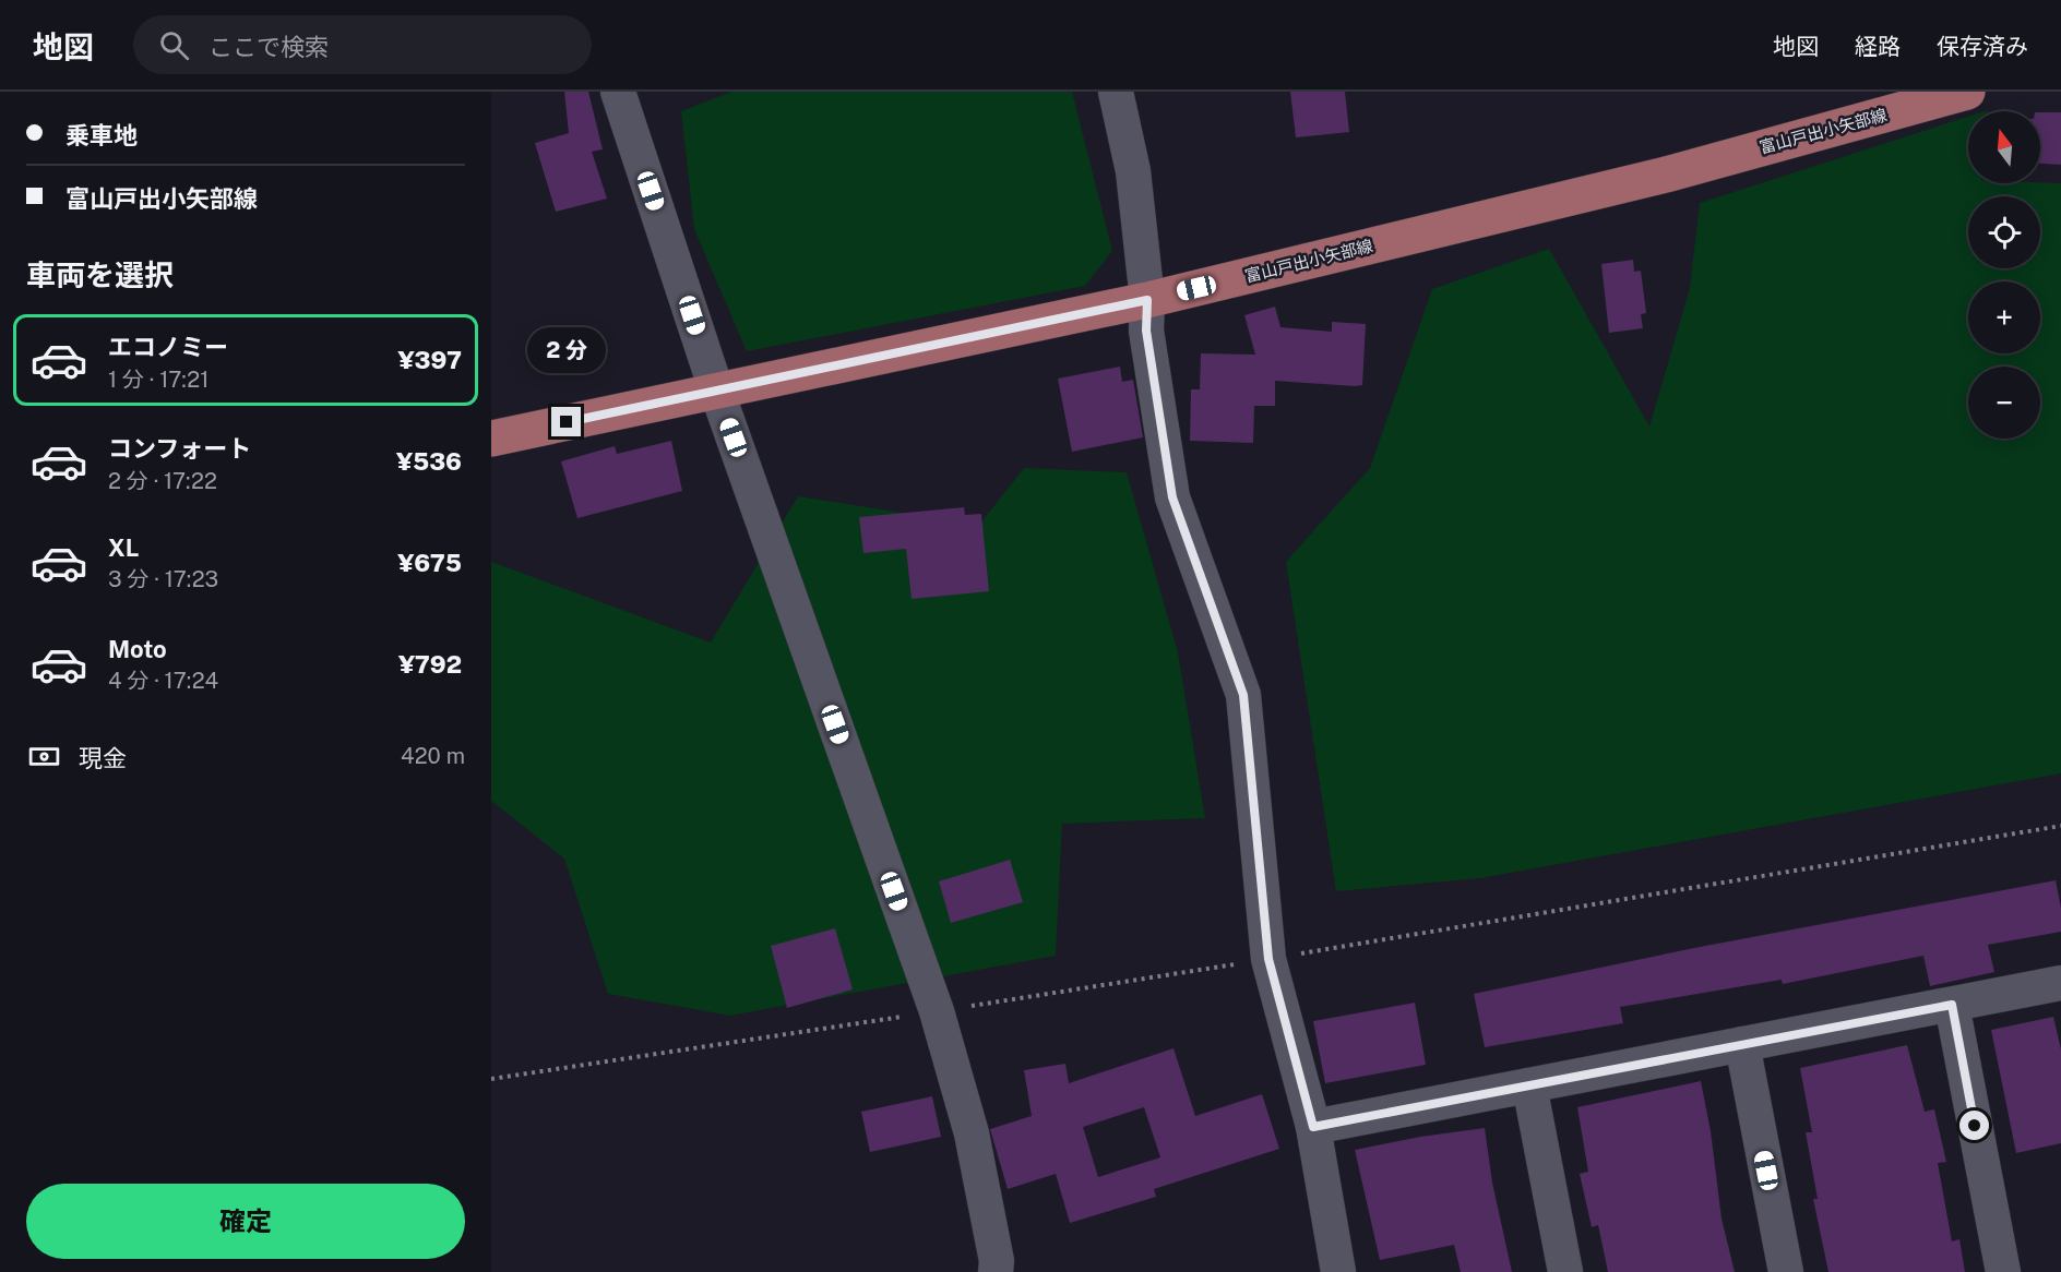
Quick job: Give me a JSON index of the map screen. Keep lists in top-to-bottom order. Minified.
{"streets":{"main road":["富山戸出小矢部線"]},"north":"top","page":{"header":"地図","search":"ここで検索","nav":["地図","経路","保存済み"],"banner":["乗車地","富山戸出小矢部線"],"map_buttons":["+","−"],"heading":"車両を選択","list":[{"name":"エコノミー","note":"1 分 · 17:21","value":"¥397"},{"name":"コンフォート","note":"2 分 · 17:22","value":"¥536"},{"name":"XL","note":"3 分 · 17:23","value":"¥675"},{"name":"Moto","note":"4 分 · 17:24","value":"¥792"}],"bubble":"2 分","pay":["現金","420 m"],"buttons":"確定"}}
